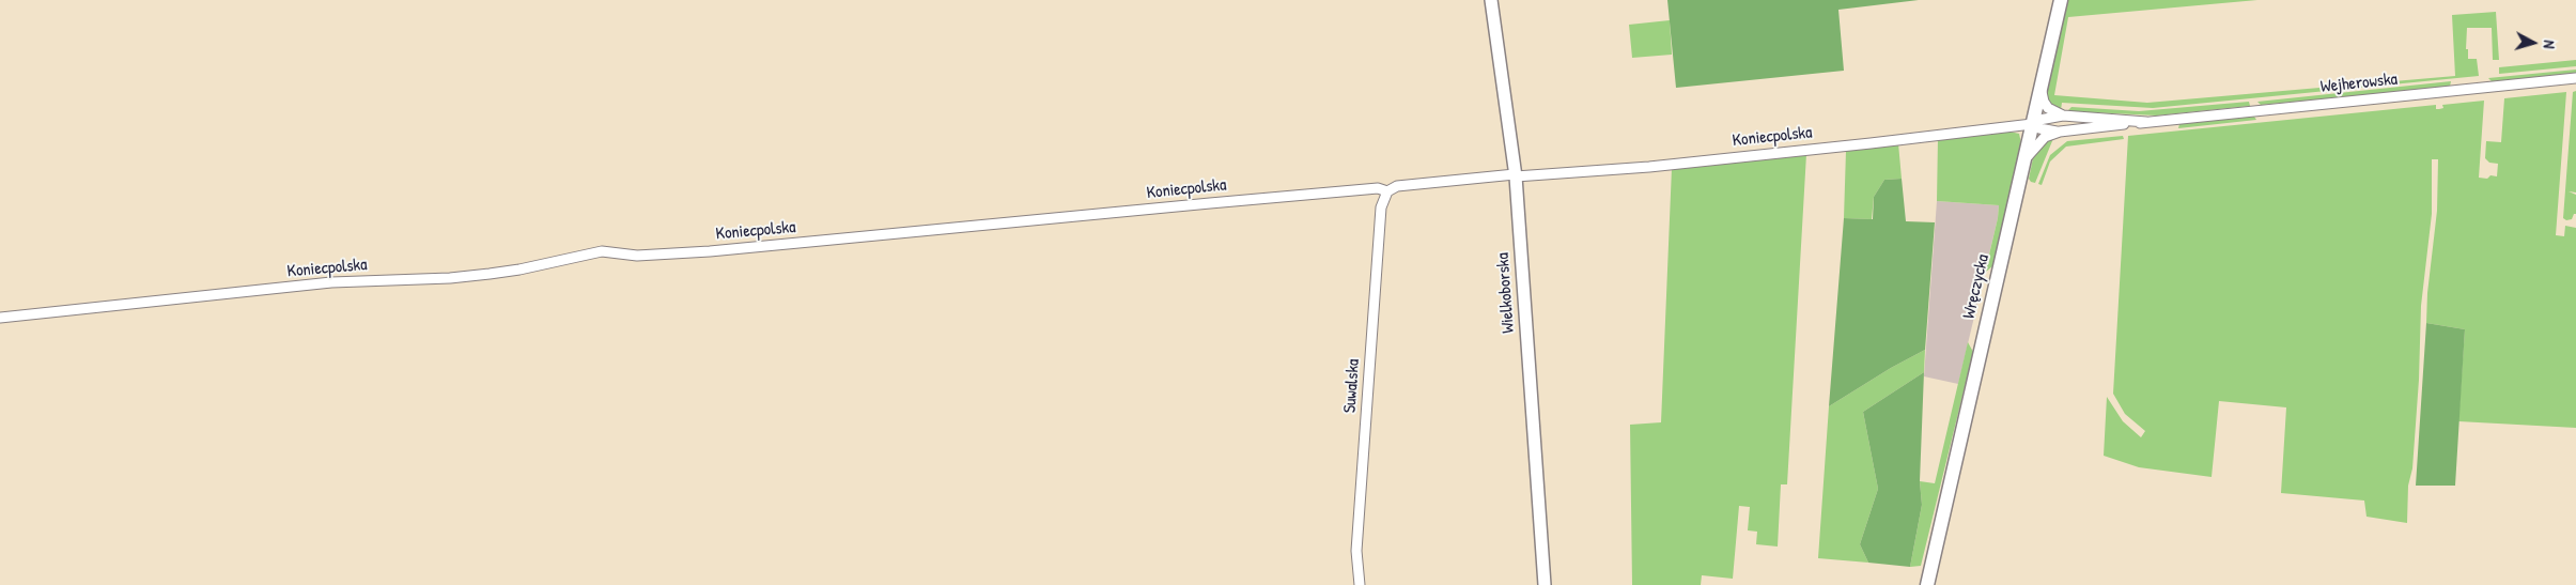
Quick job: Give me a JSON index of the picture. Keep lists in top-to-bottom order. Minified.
{"streets":{"main road":["Wręczycka"],"street":["Wejherowska","Koniecpolska","Wielkoborska","Suwalska"]},"crossings":[["Wejherowska","Koniecpolska"],["Wejherowska","Wręczycka"],["Koniecpolska","Wręczycka"],["Koniecpolska","Wielkoborska"],["Koniecpolska","Suwalska"]],"north":"right"}
